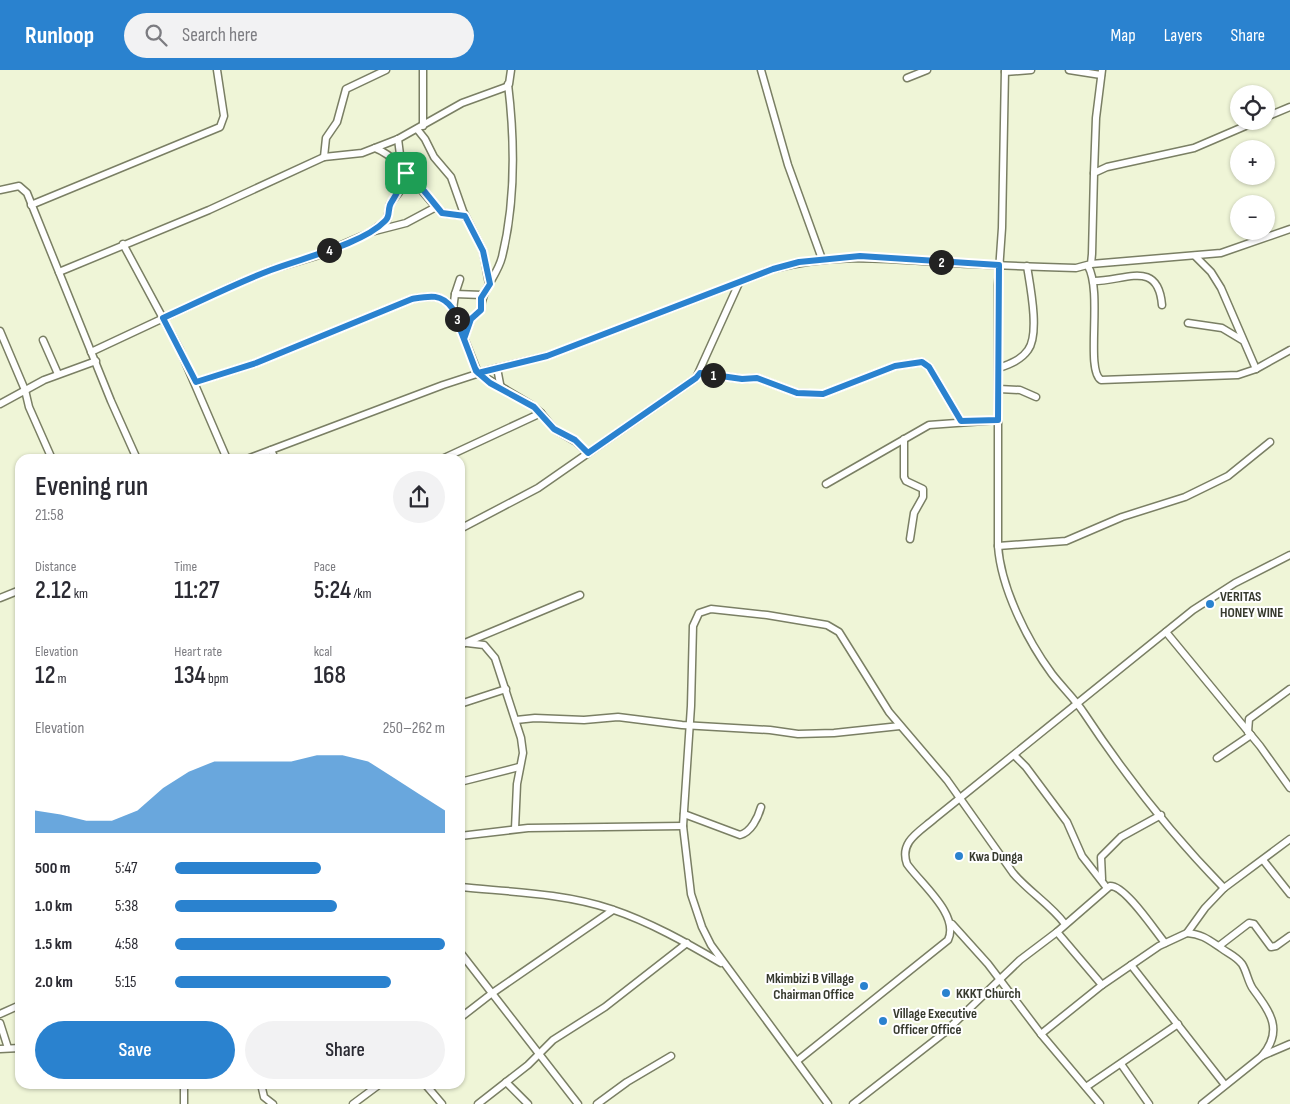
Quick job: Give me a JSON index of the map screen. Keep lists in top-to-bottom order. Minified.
{"places":["VERITAS HONEY WINE","Kwa Dunga","Mkimbizi B Village Chairman Office","KKKT Church","Village Executive Officer Office"],"page":{"header":"Runloop","search":"Search here","nav":["Map","Layers","Share"],"map_buttons":["+","−"],"pins":["4","2","3","1"],"heading":["Evening run","21:58"],"stats":[["Distance","2.12 km"],["Time","11:27"],["Pace","5:24 /km"],["Elevation","12 m"],["Heart rate","134 bpm"],["kcal","168"]],"chart":["Elevation","250–262 m"],"list":[{"name":"500 m","note":"5:47"},{"name":"1.0 km","note":"5:38"},{"name":"1.5 km","note":"4:58"},{"name":"2.0 km","note":"5:15"}],"buttons":["Save","Share"]}}
